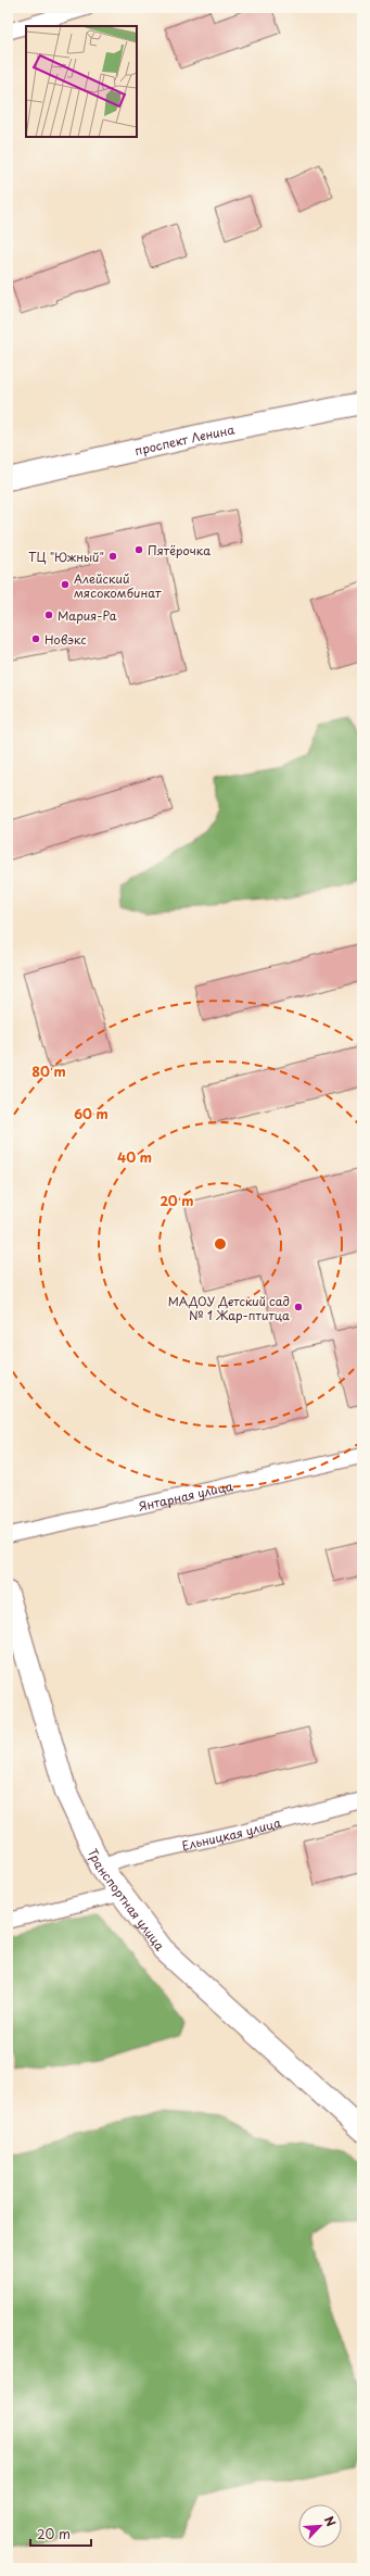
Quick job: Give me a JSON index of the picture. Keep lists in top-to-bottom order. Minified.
{"streets":{"street":["проспект Ленина","Янтарная улица","Ельницкая улица","Транспортная улица"]},"crossings":[["Ельницкая улица","Транспортная улица"]],"places":["Пятёрочка","ТЦ \"Южный\"","Алейский мясокомбинат","Мария-Ра","Новэкс","МАДОУ Детский сад № 1 Жар-птитца"],"scale_bar":"20 m","north":"top right","rings":["80 m","60 m","40 m","20 m"]}
